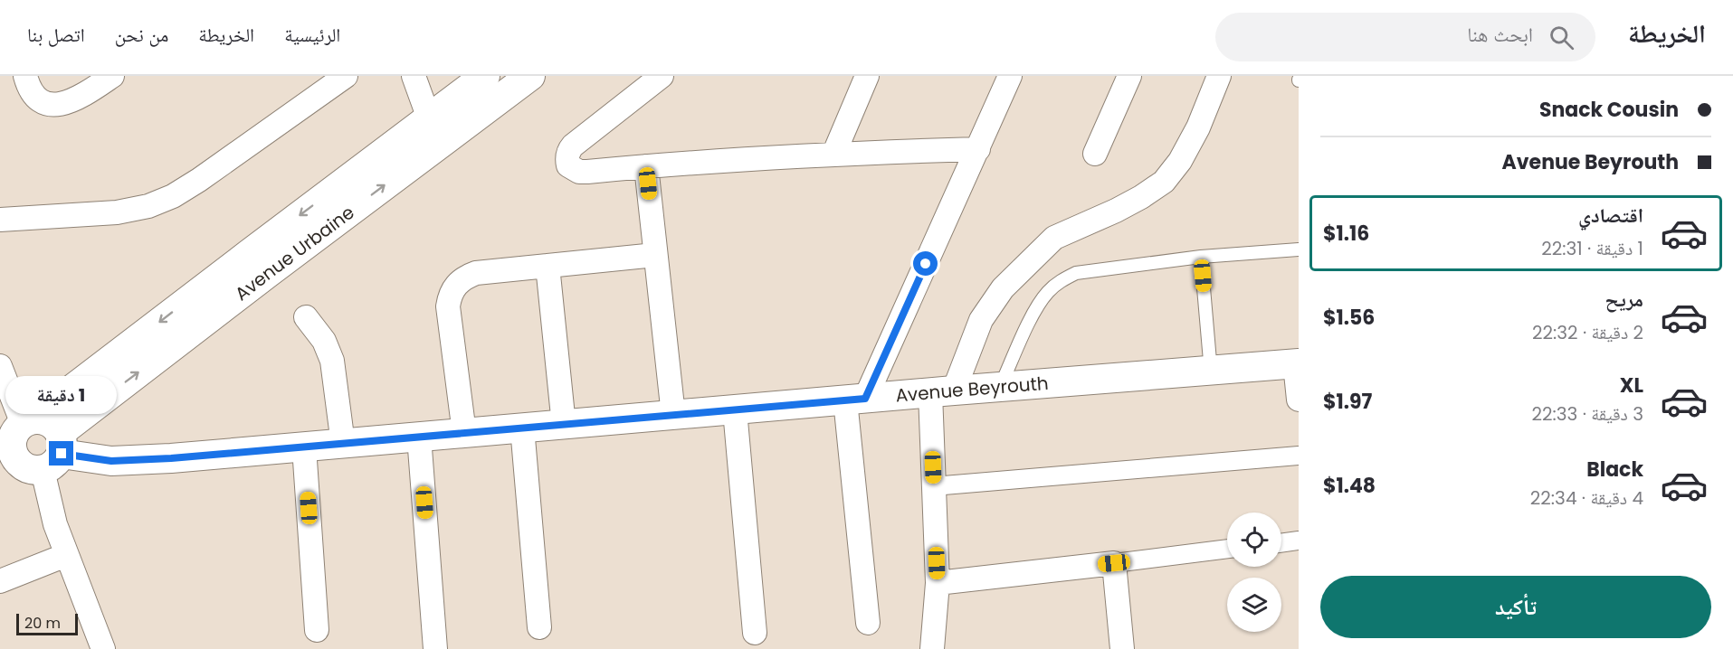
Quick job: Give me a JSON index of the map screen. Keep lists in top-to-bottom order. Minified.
{"streets":{"street":["Avenue Urbaine","Avenue Beyrouth"]},"crossings":[["Avenue Urbaine","Avenue Beyrouth"]],"scale_bar":"20 m","page":{"header":"الخريطة","search":"ابحث هنا","nav":["الرئيسية","الخريطة","من نحن","اتصل بنا"],"banner":["Snack Cousin","Avenue Beyrouth"],"list":[{"name":"اقتصادي","note":"1 دقيقة · 22:31","value":"$1.16"},{"name":"مريح","note":"2 دقيقة · 22:32","value":"$1.56"},{"name":"XL","note":"3 دقيقة · 22:33","value":"$1.97"},{"name":"Black","note":"4 دقيقة · 22:34","value":"$1.48"}],"bubble":"1 دقيقة","buttons":"تأكيد","scale":"20 m"}}
